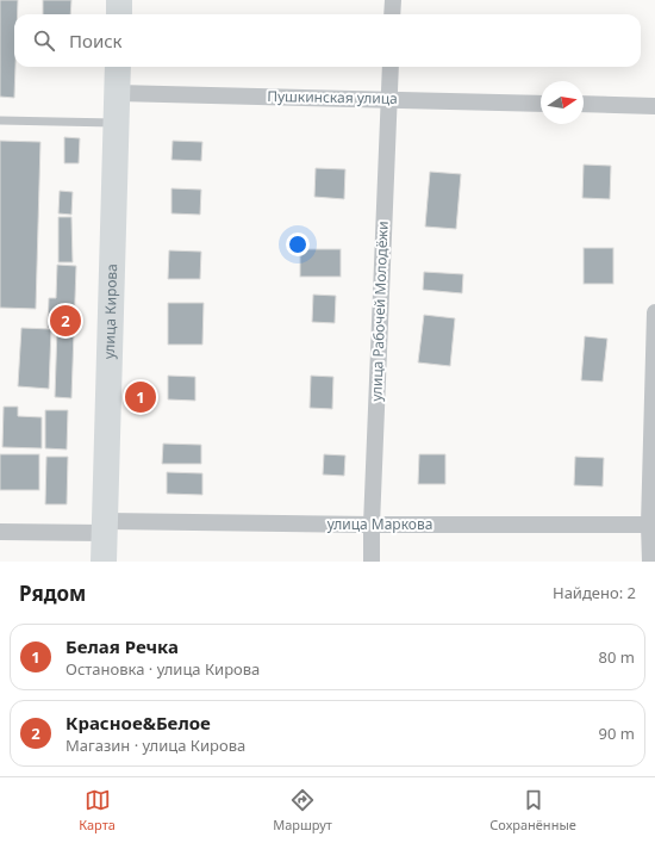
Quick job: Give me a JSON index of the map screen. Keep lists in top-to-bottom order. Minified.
{"streets":{"main road":["улица Кирова"],"street":["Пушкинская улица","улица Рабочей Молодёжи","улица Маркова"]},"crossings":[["Пушкинская улица","улица Кирова"],["Пушкинская улица","улица Рабочей Молодёжи"],["улица Кирова","улица Маркова"],["улица Рабочей Молодёжи","улица Маркова"]],"north":"right","page":{"search":"Поиск","pins":["2","1"],"heading":["Рядом","Найдено: 2"],"list":[{"mark":"1","name":"Белая Речка","note":"Остановка · улица Кирова","value":"80 m"},{"mark":"2","name":"Красное&Белое","note":"Магазин · улица Кирова","value":"90 m"}],"nav":["Карта","Маршрут","Сохранённые"]}}
